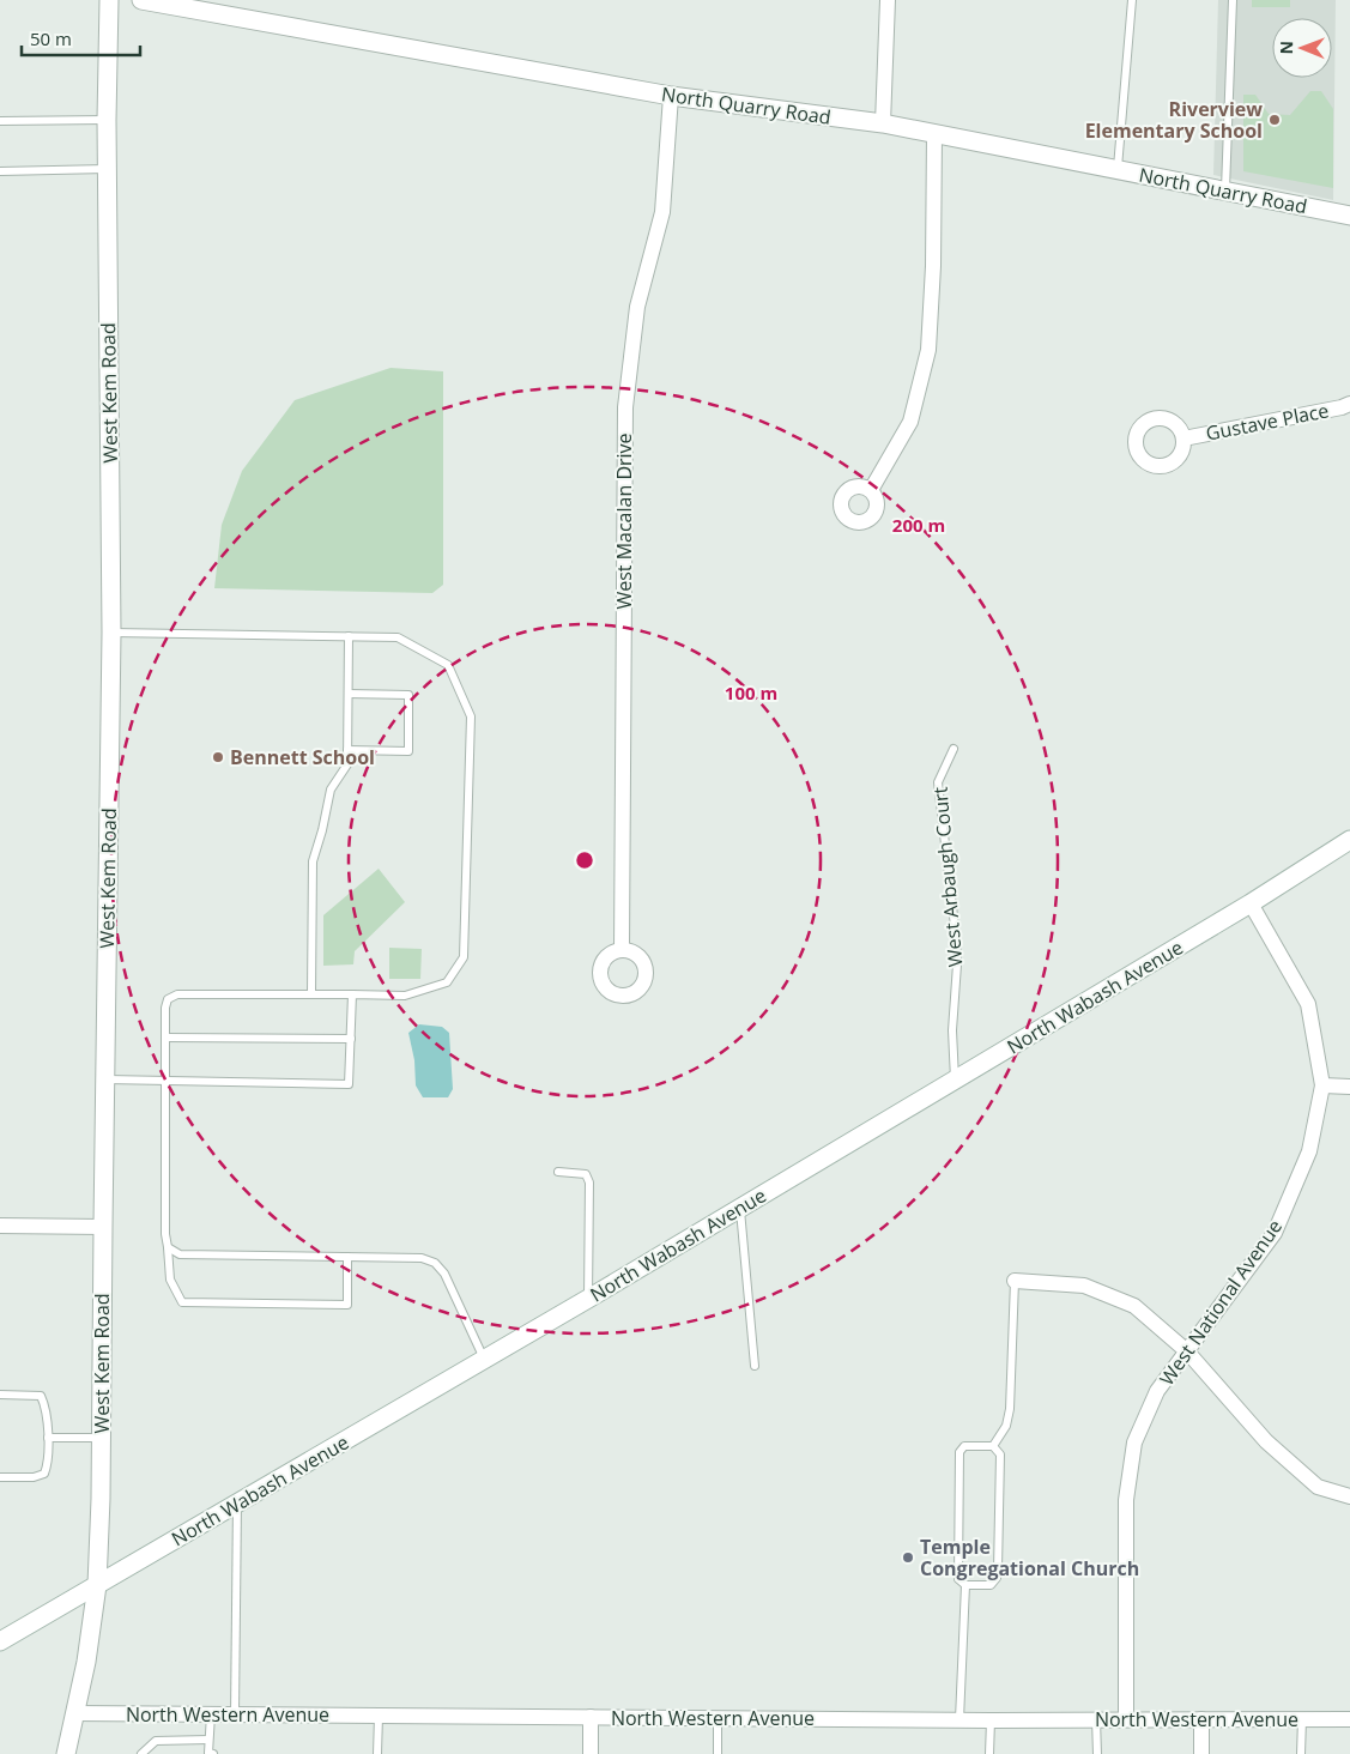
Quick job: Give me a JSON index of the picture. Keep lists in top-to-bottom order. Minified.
{"streets":{"street":["North Quarry Road","West Kem Road","Gustave Place","West Macalan Drive","North Wabash Avenue","West National Avenue","North Western Avenue"],"lane":["West Arbaugh Court"]},"crossings":[["North Quarry Road","West Macalan Drive"],["West Kem Road","North Wabash Avenue"],["West Kem Road","North Western Avenue"],["West Arbaugh Court","North Wabash Avenue"],["North Wabash Avenue","West National Avenue"],["West National Avenue","North Western Avenue"]],"places":["Riverview Elementary School","Bennett School","Temple Congregational Church"],"scale_bar":"50 m","north":"left","rings":["200 m","100 m"]}
